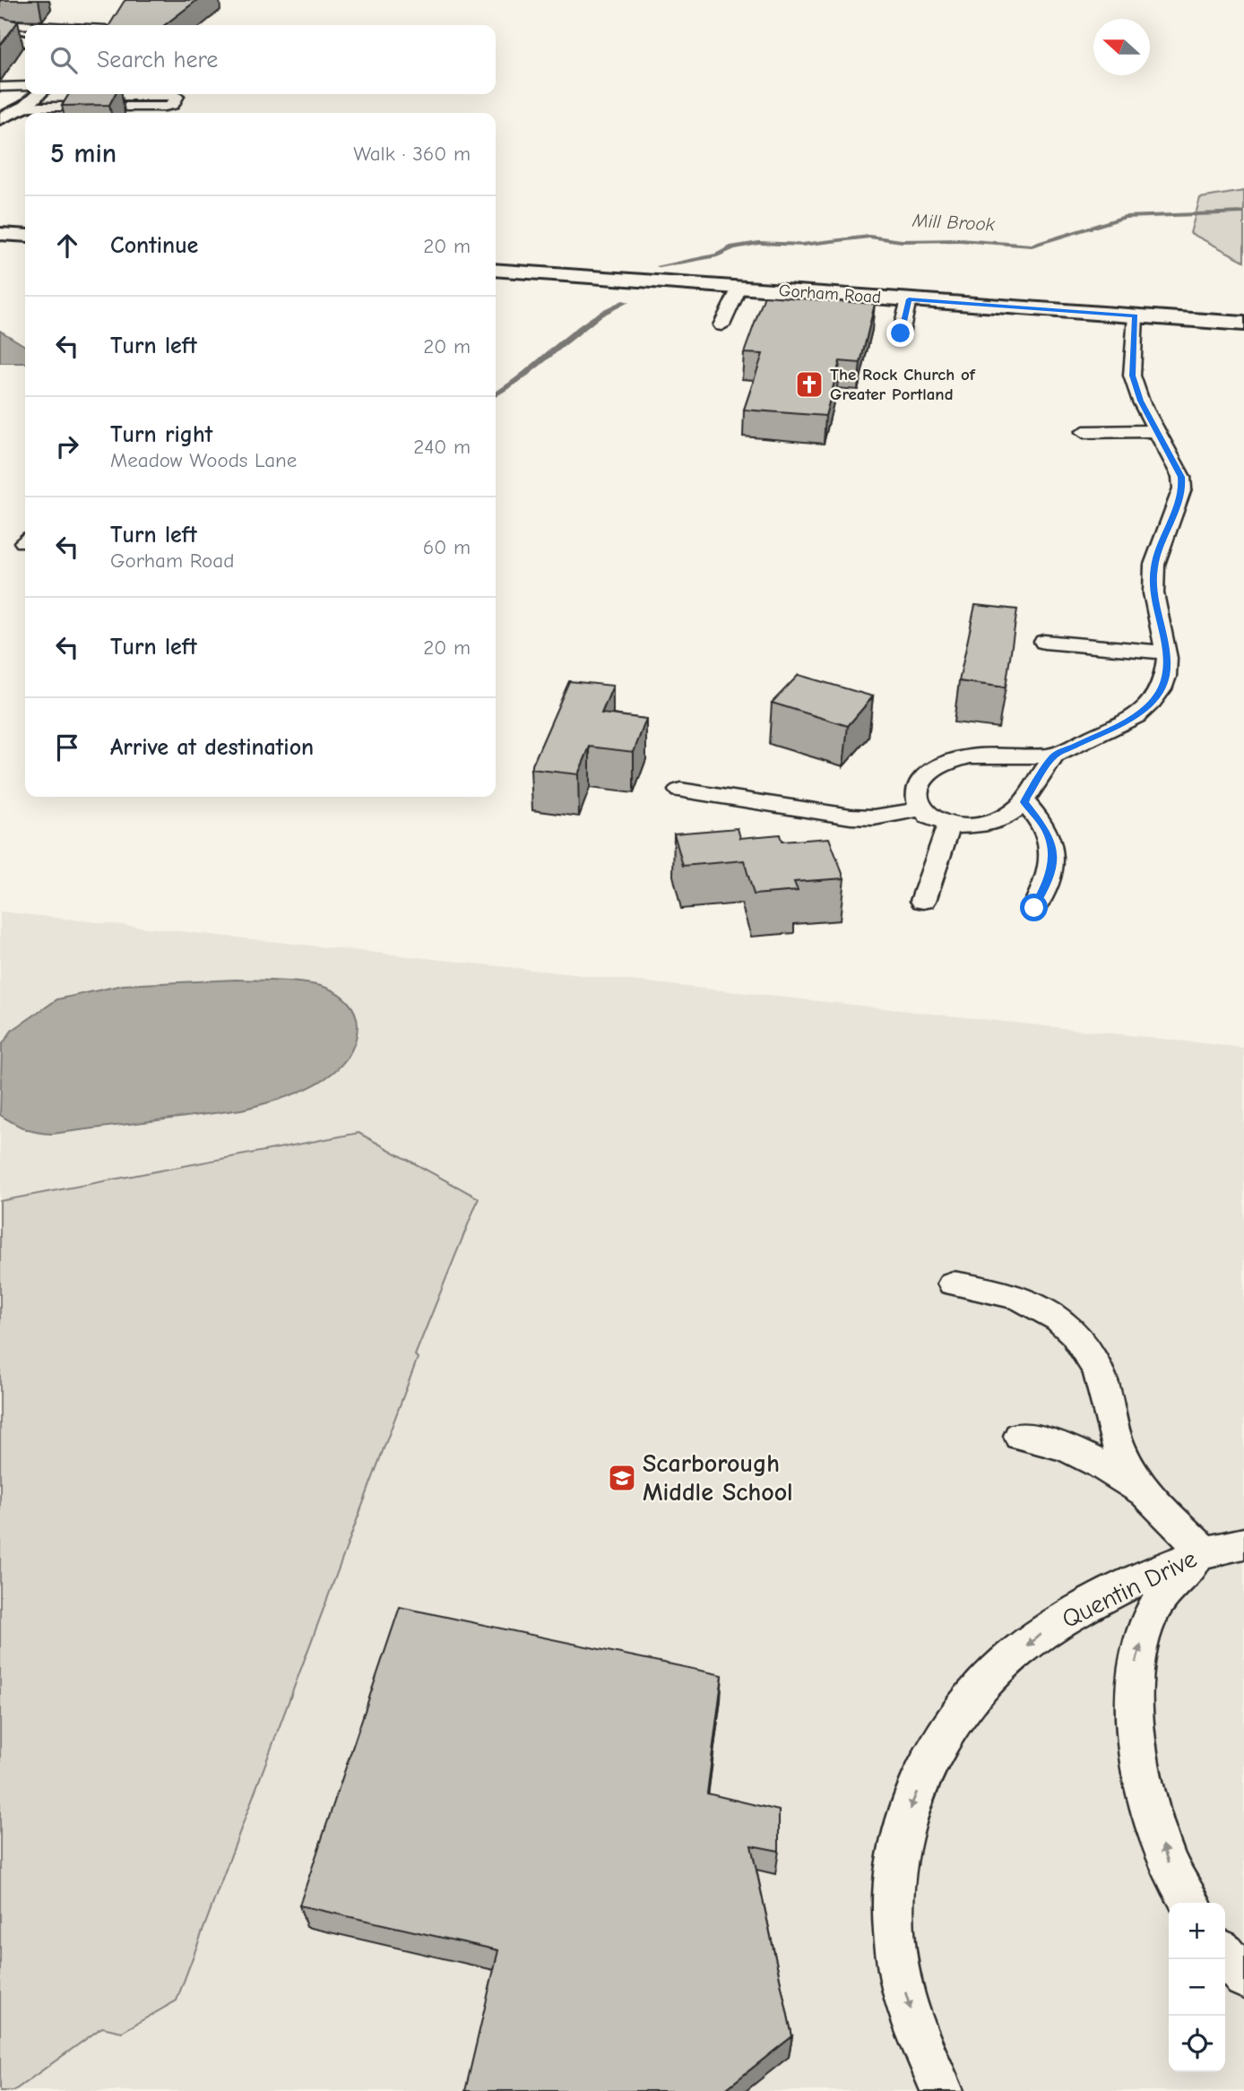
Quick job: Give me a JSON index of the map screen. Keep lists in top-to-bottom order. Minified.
{"streets":{"main road":["Gorham Road"],"lane":["Quentin Drive"]},"one_way":["Quentin Drive"],"water":["Mill Brook"],"places":{"church":["The Rock Church of Greater Portland"],"school or university":["Scarborough Middle School"]},"north":"left","page":{"search":"Search here","heading":["5 min","Walk · 360 m"],"list":[["Continue","20 m"],["Turn left","20 m"],["Turn right","Meadow Woods Lane","240 m"],["Turn left","Gorham Road","60 m"],["Turn left","20 m"],"Arrive at destination"],"map_buttons":["+","−"]}}
